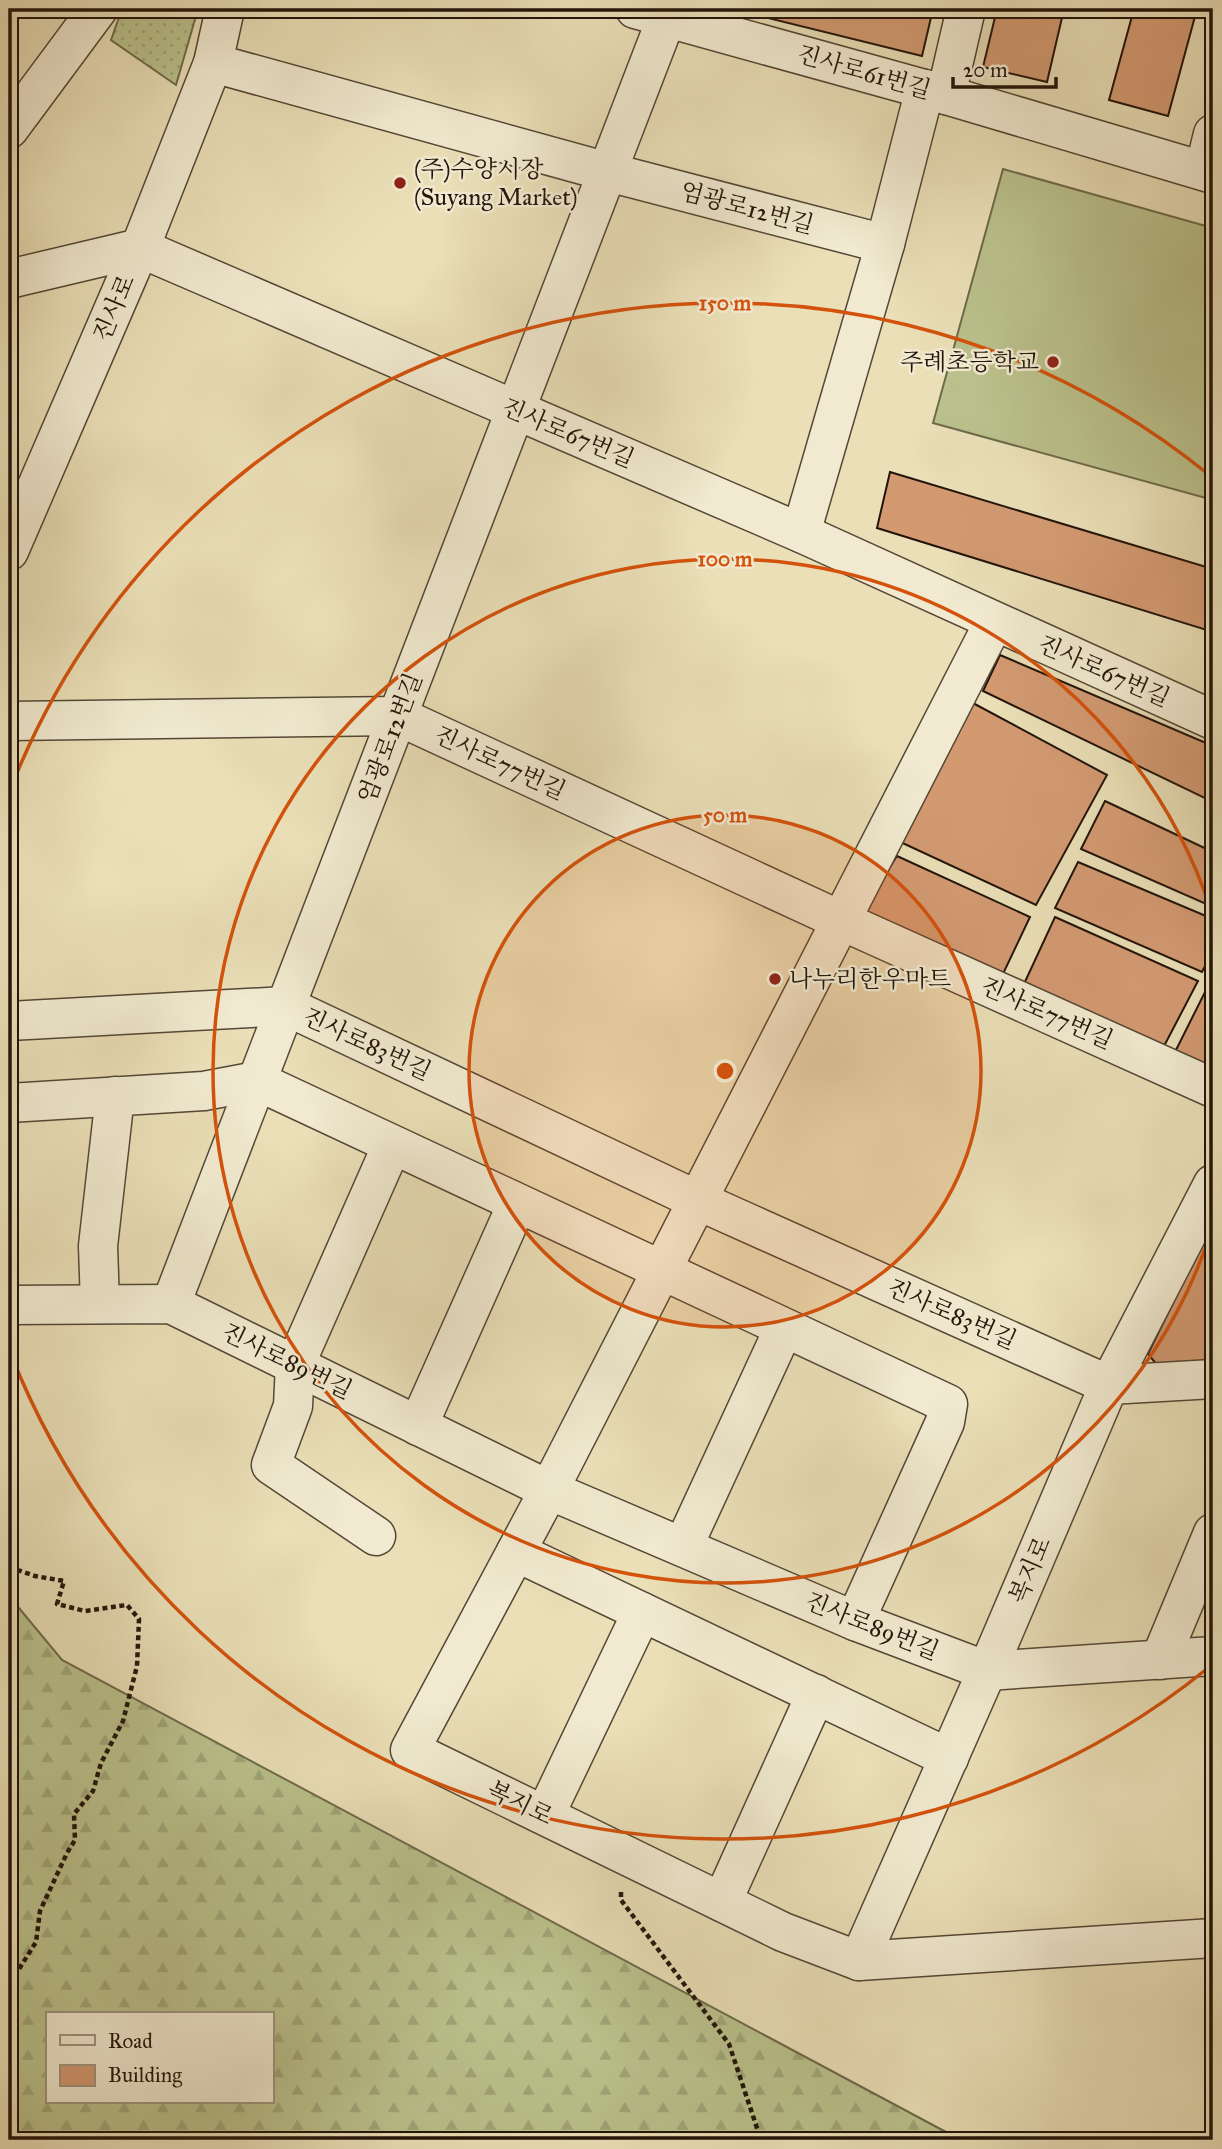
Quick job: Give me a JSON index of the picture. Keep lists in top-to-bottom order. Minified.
{"streets":{"street":["진사로61번길","엄광로12번길","진사로","진사로67번길","진사로77번길","진사로83번길","진사로89번길","복지로"]},"crossings":[["진사로61번길","엄광로12번길"],["엄광로12번길","진사로"],["엄광로12번길","진사로67번길"],["엄광로12번길","진사로77번길"],["엄광로12번길","진사로83번길"],["엄광로12번길","진사로89번길"],["진사로","진사로67번길"],["진사로83번길","복지로"],["진사로89번길","복지로"]],"places":["(주)수양시장 (Suyang Market)","주례초등학교","나누리한우마트"],"legend":["Road","Building"],"scale_bar":"20 m","rings":["150 m","100 m","50 m"]}
